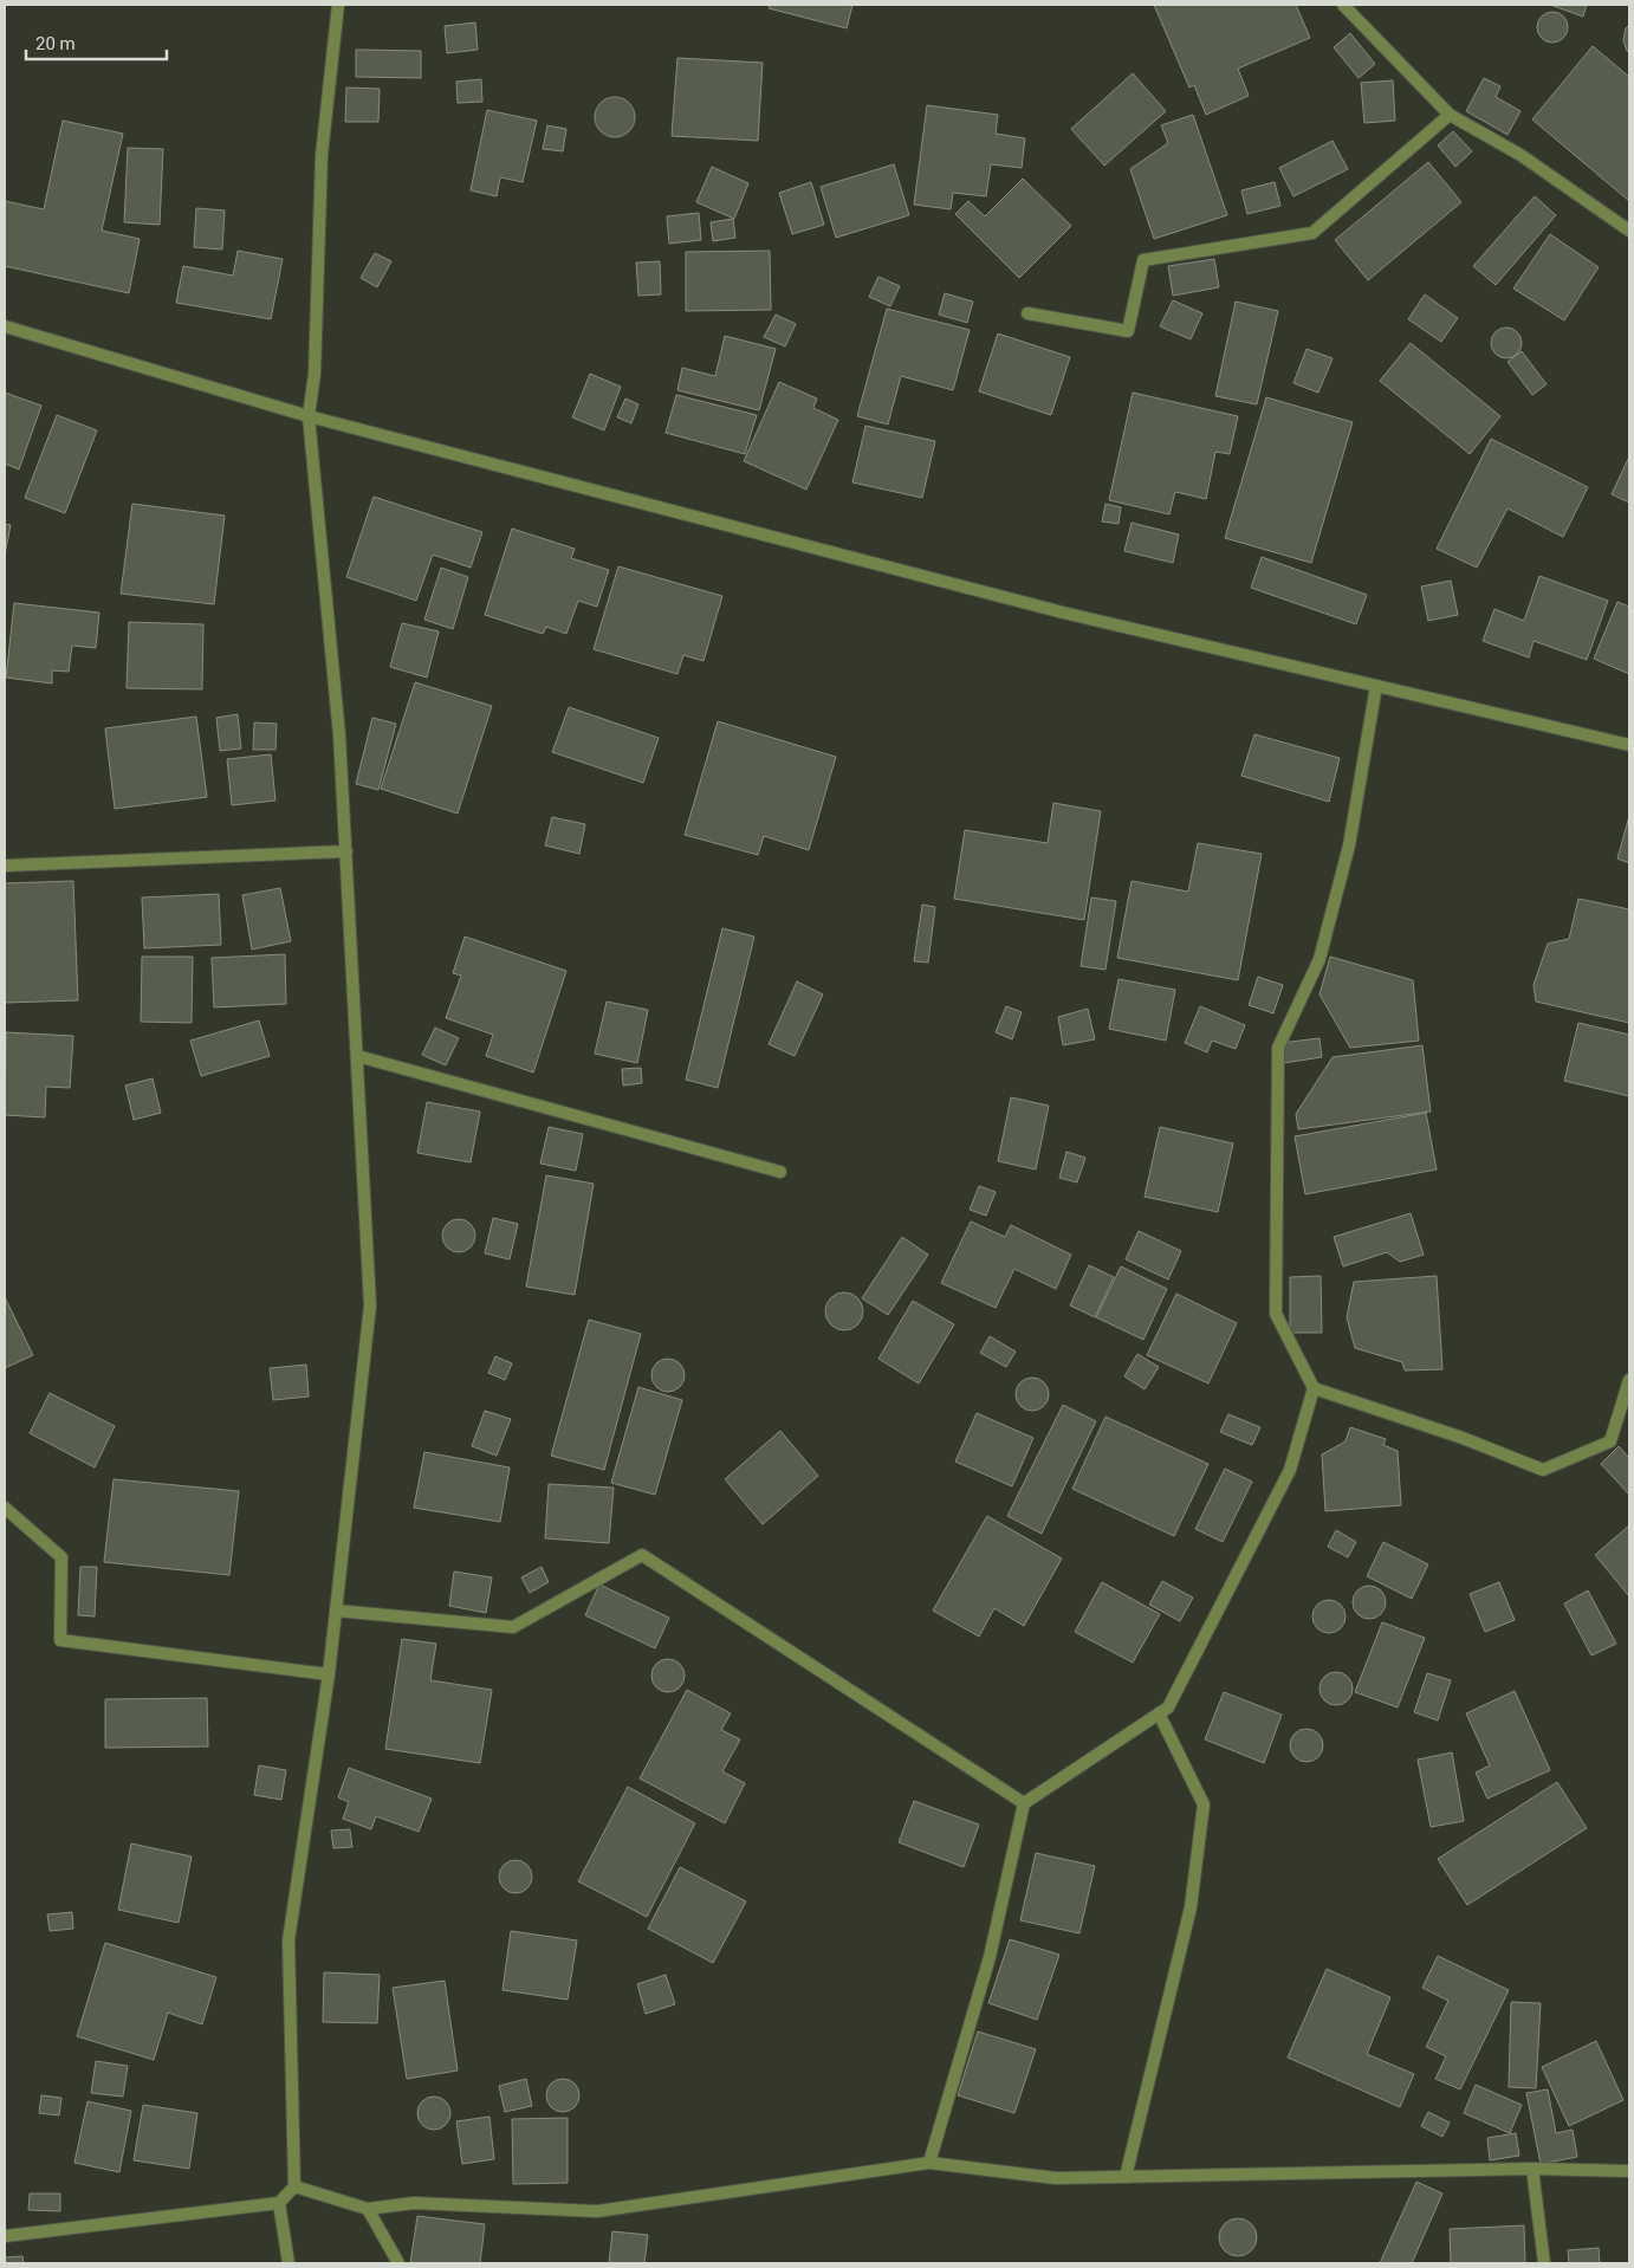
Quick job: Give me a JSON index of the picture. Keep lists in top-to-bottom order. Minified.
{"scale_bar":"20 m"}
